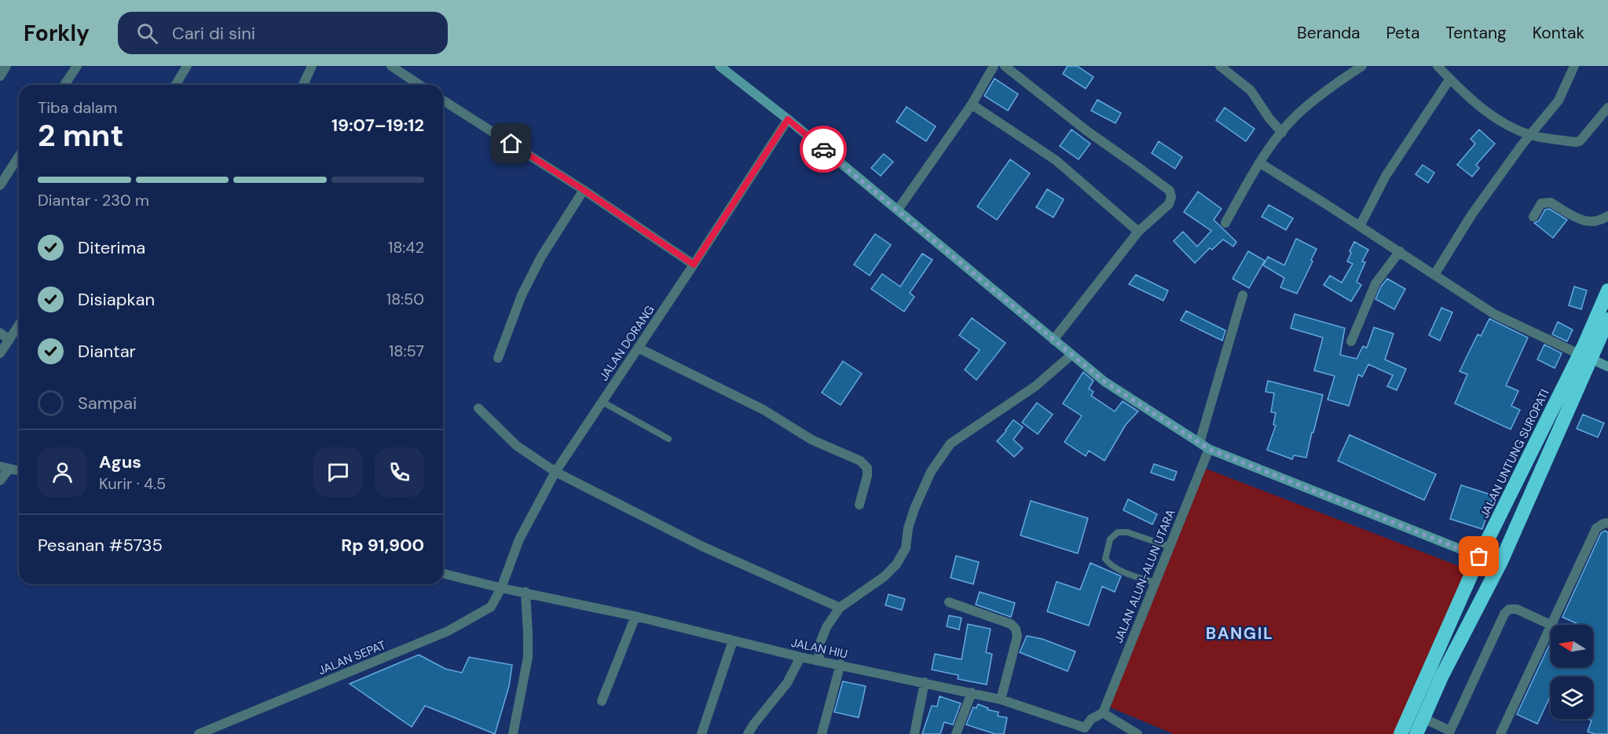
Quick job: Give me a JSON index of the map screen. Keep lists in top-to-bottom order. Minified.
{"streets":{"highway":["JALAN UNTUNG SUROPATI"],"street":["JALAN DORANG","JALAN ALUN-ALUN UTARA","JALAN HIU","JALAN SEPAT"]},"crossings":[["JALAN DORANG","JALAN HIU"],["JALAN DORANG","JALAN SEPAT"],["JALAN ALUN-ALUN UTARA","JALAN HIU"],["JALAN HIU","JALAN SEPAT"]],"districts":["BANGIL"],"north":"left","page":{"header":"Forkly","search":"Cari di sini","nav":["Beranda","Peta","Tentang","Kontak"],"heading":["2 mnt","Tiba dalam","19:07–19:12"],"panel":["Agus","Kurir · 4.5","Pesanan #5735","Rp 91,900"],"bar":"Diantar · 230 m","list":[["Diterima","18:42"],["Disiapkan","18:50"],["Diantar","18:57"],"Sampai"]}}
